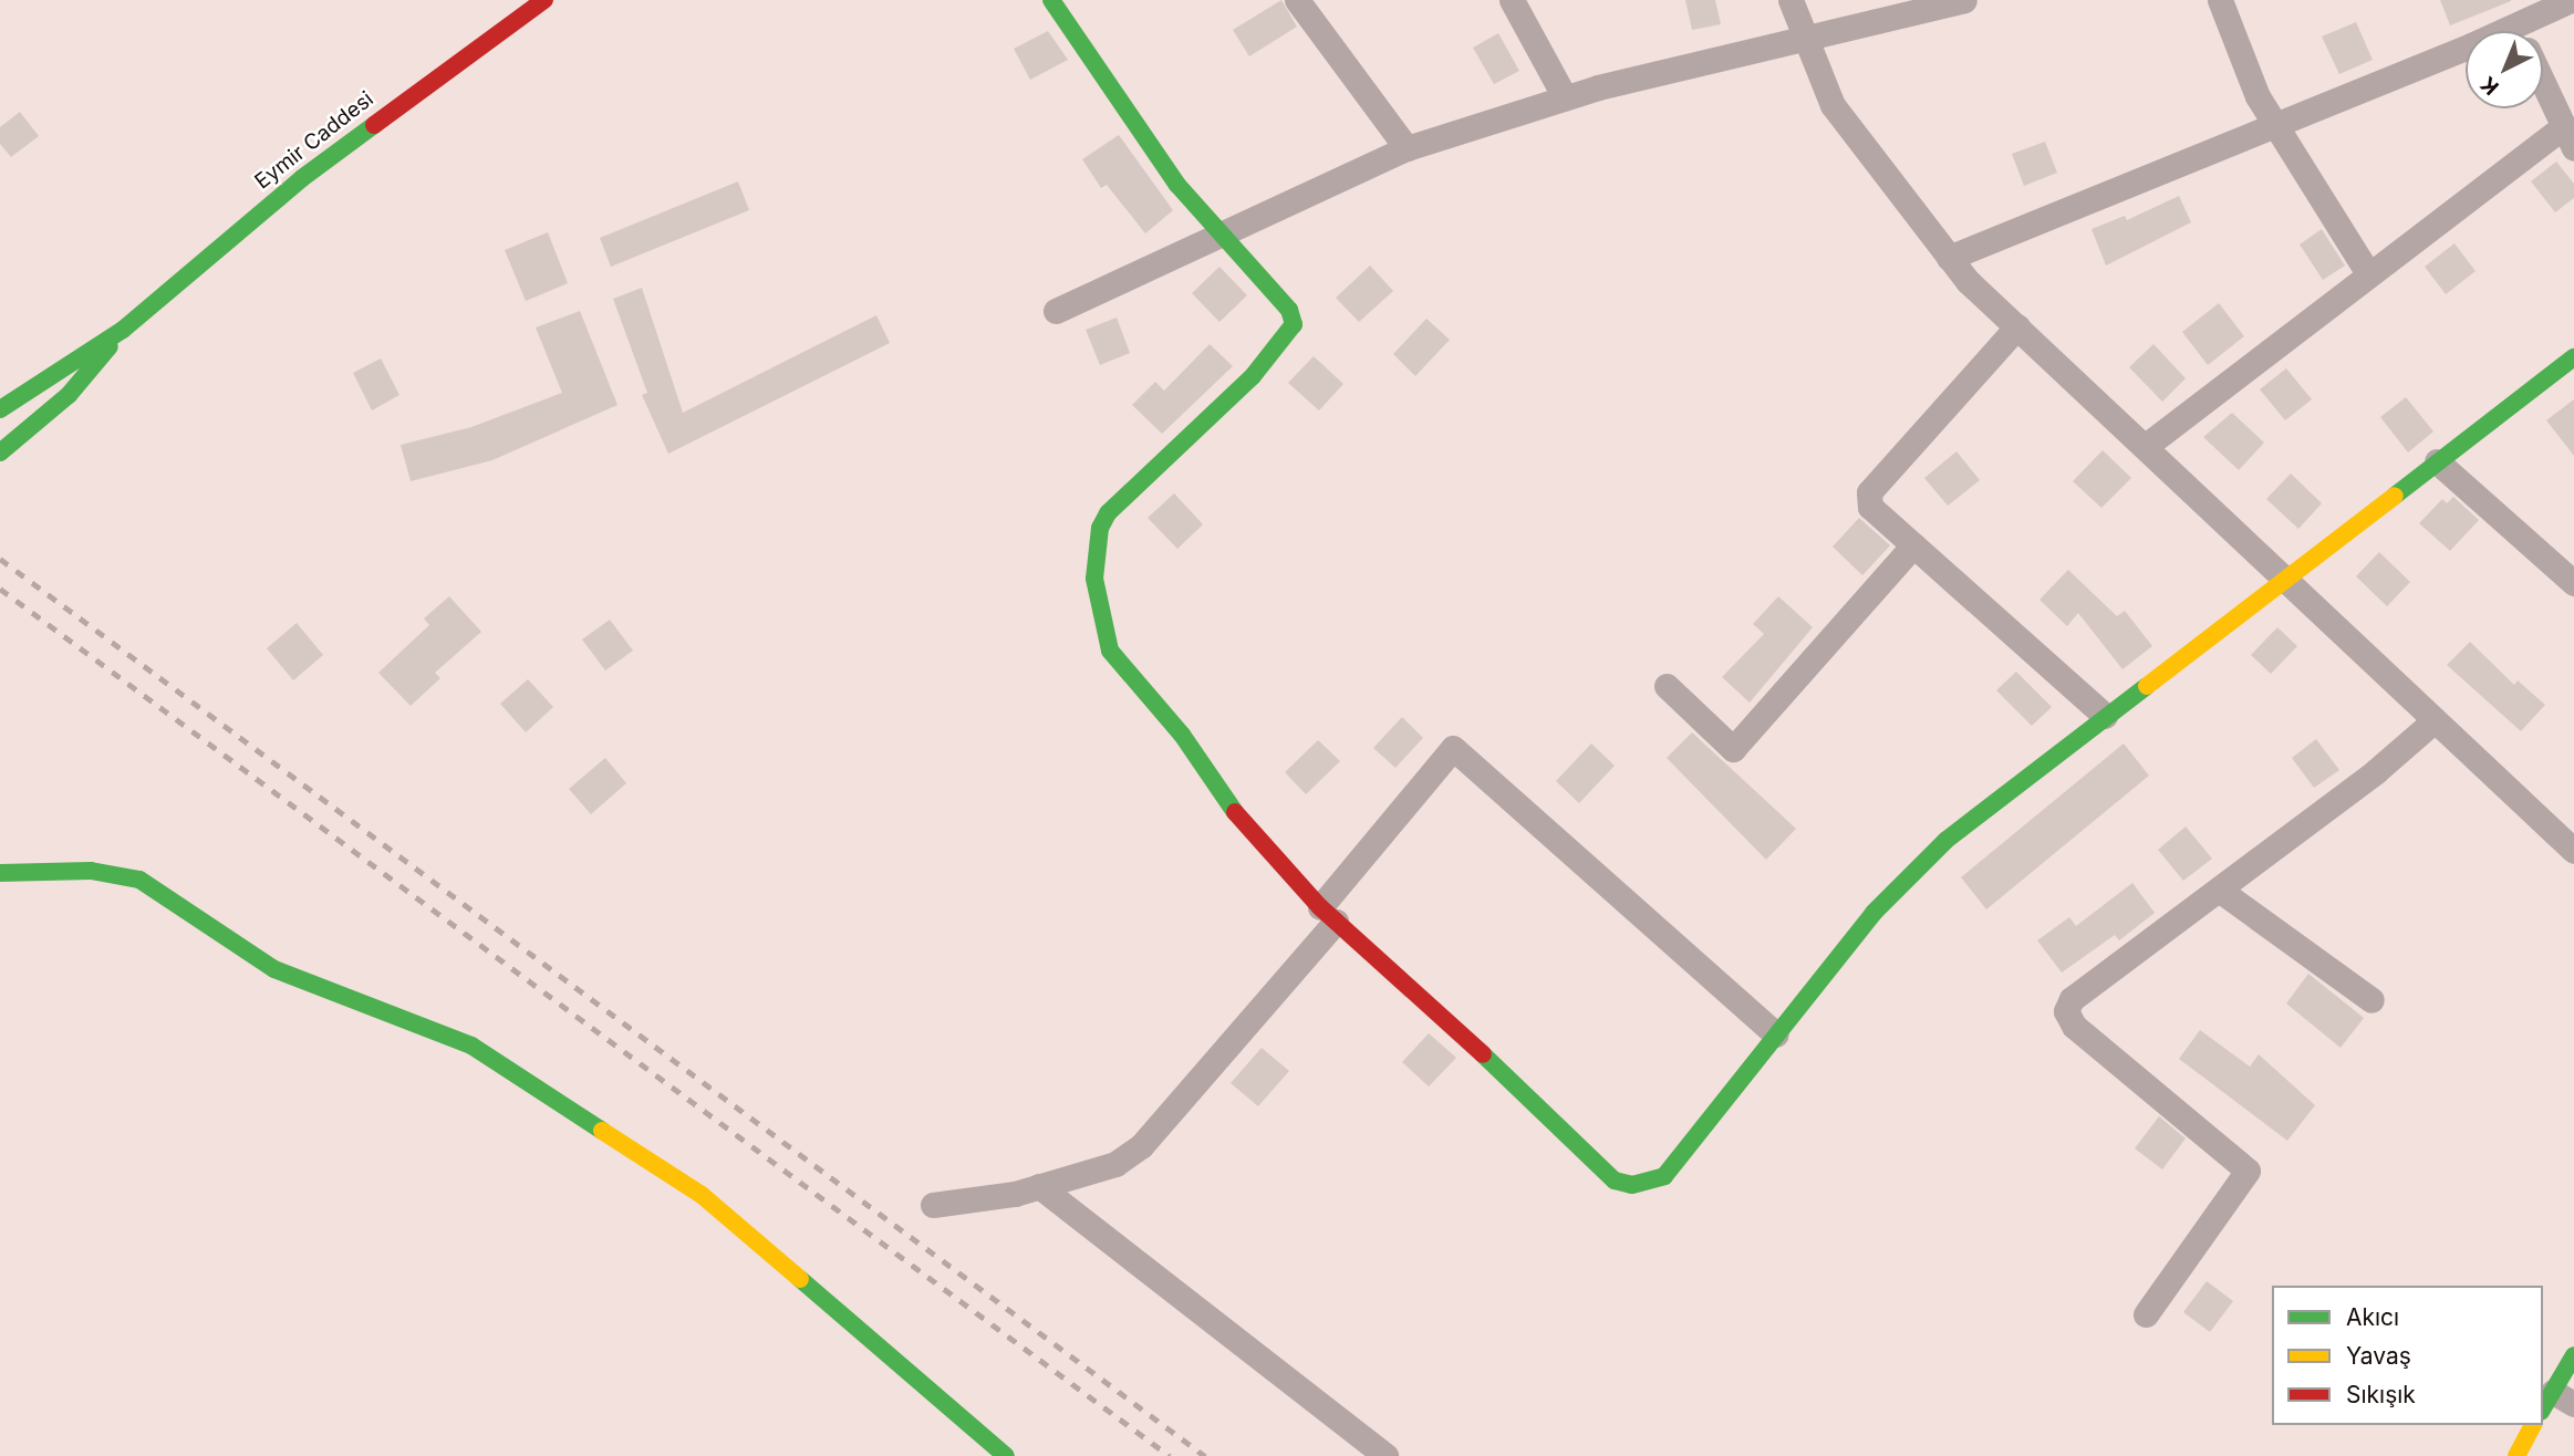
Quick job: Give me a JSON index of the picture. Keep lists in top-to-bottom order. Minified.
{"streets":{"street":["Eymir Caddesi"]},"legend":["Akıcı","Yavaş","Sıkışık"],"north":"bottom left"}
